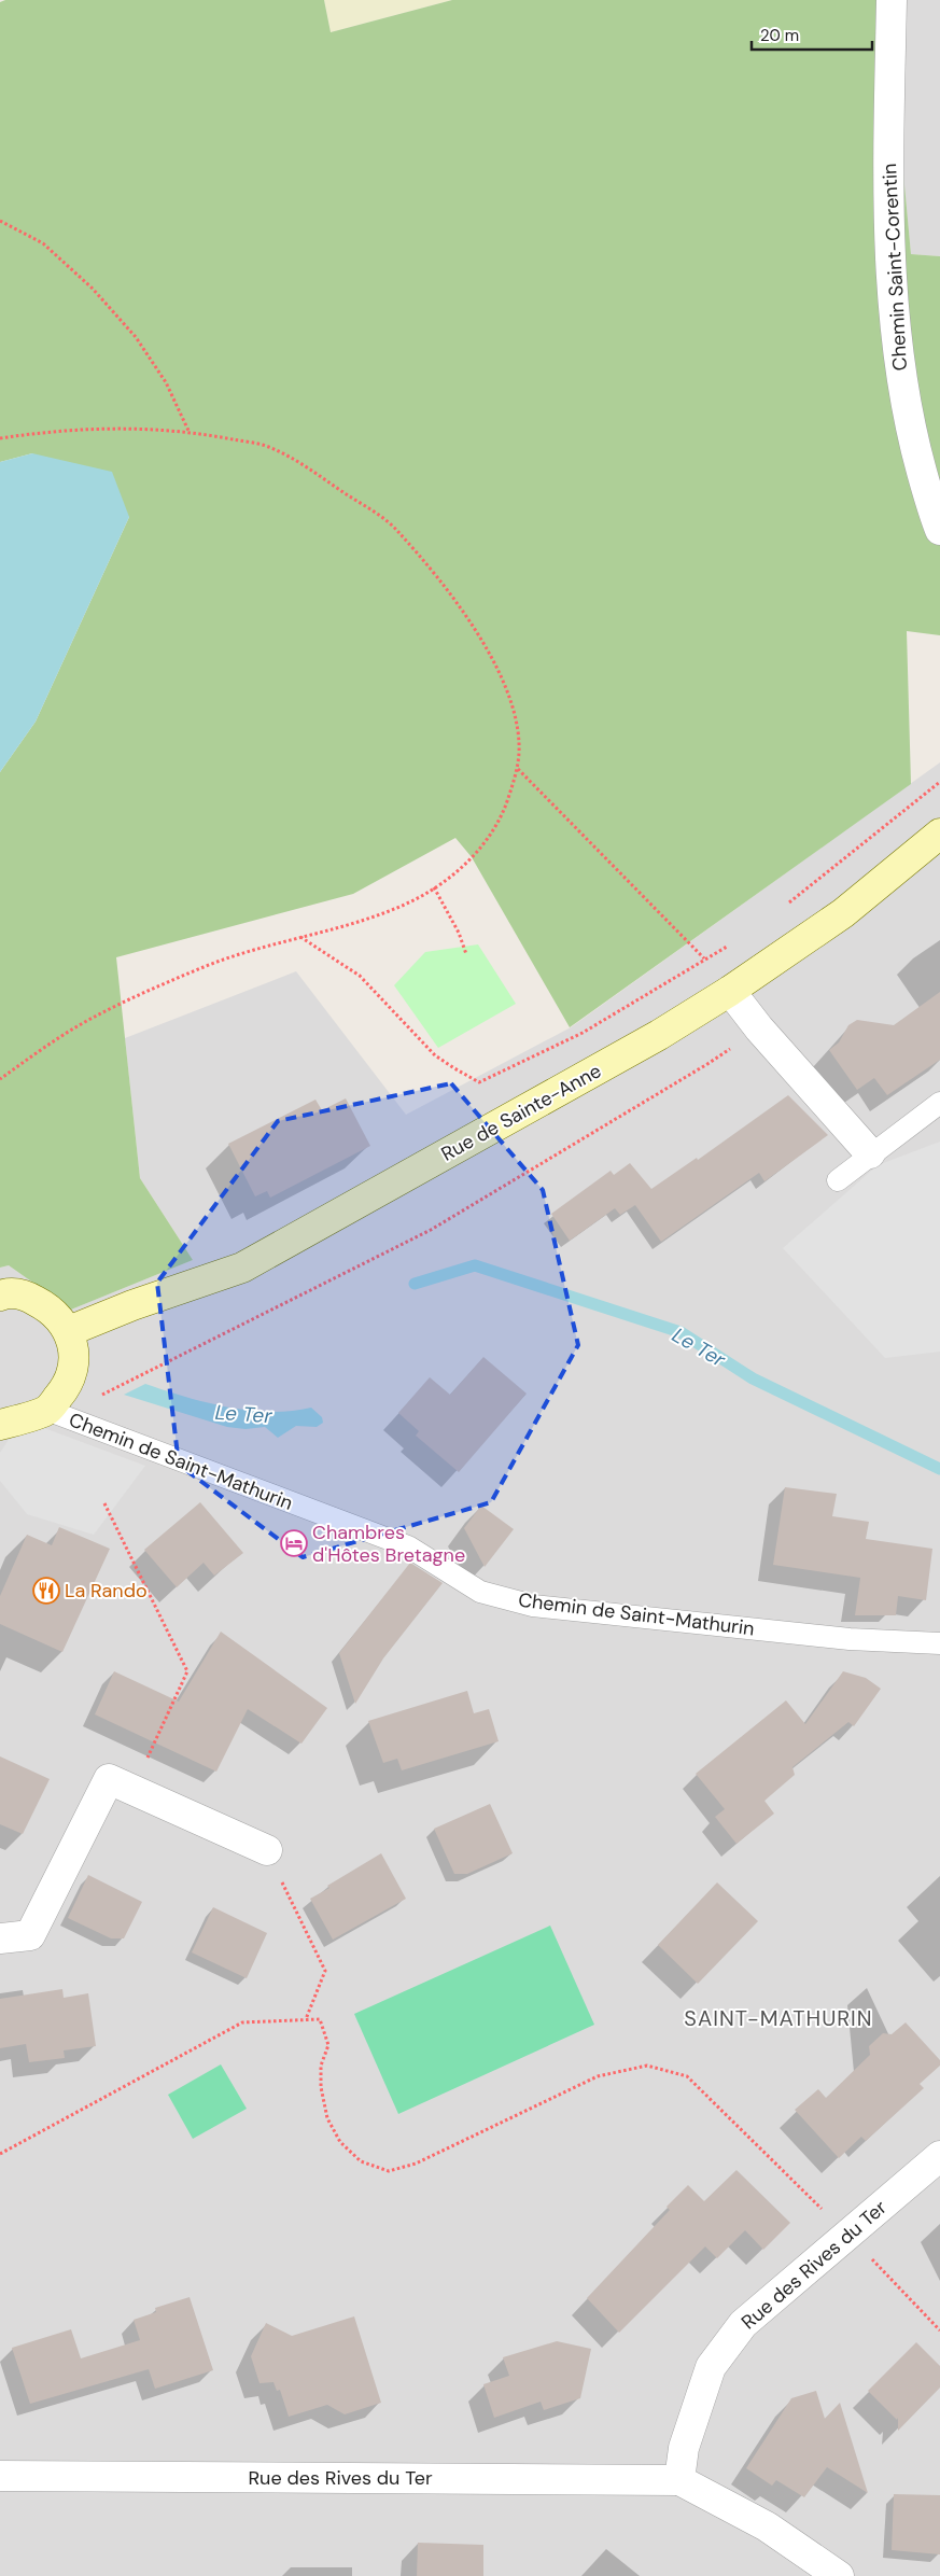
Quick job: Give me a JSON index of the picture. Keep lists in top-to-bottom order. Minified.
{"streets":{"street":["Chemin Saint-Corentin","Rue de Sainte-Anne","Rue des Rives du Ter"],"lane":["Chemin de Saint-Mathurin"]},"districts":["SAINT-MATHURIN"],"water":["Le Ter"],"places":{"hotel":["Chambres d'Hôtes Bretagne"],"restaurant":["La Rando"]},"scale_bar":"20 m"}
